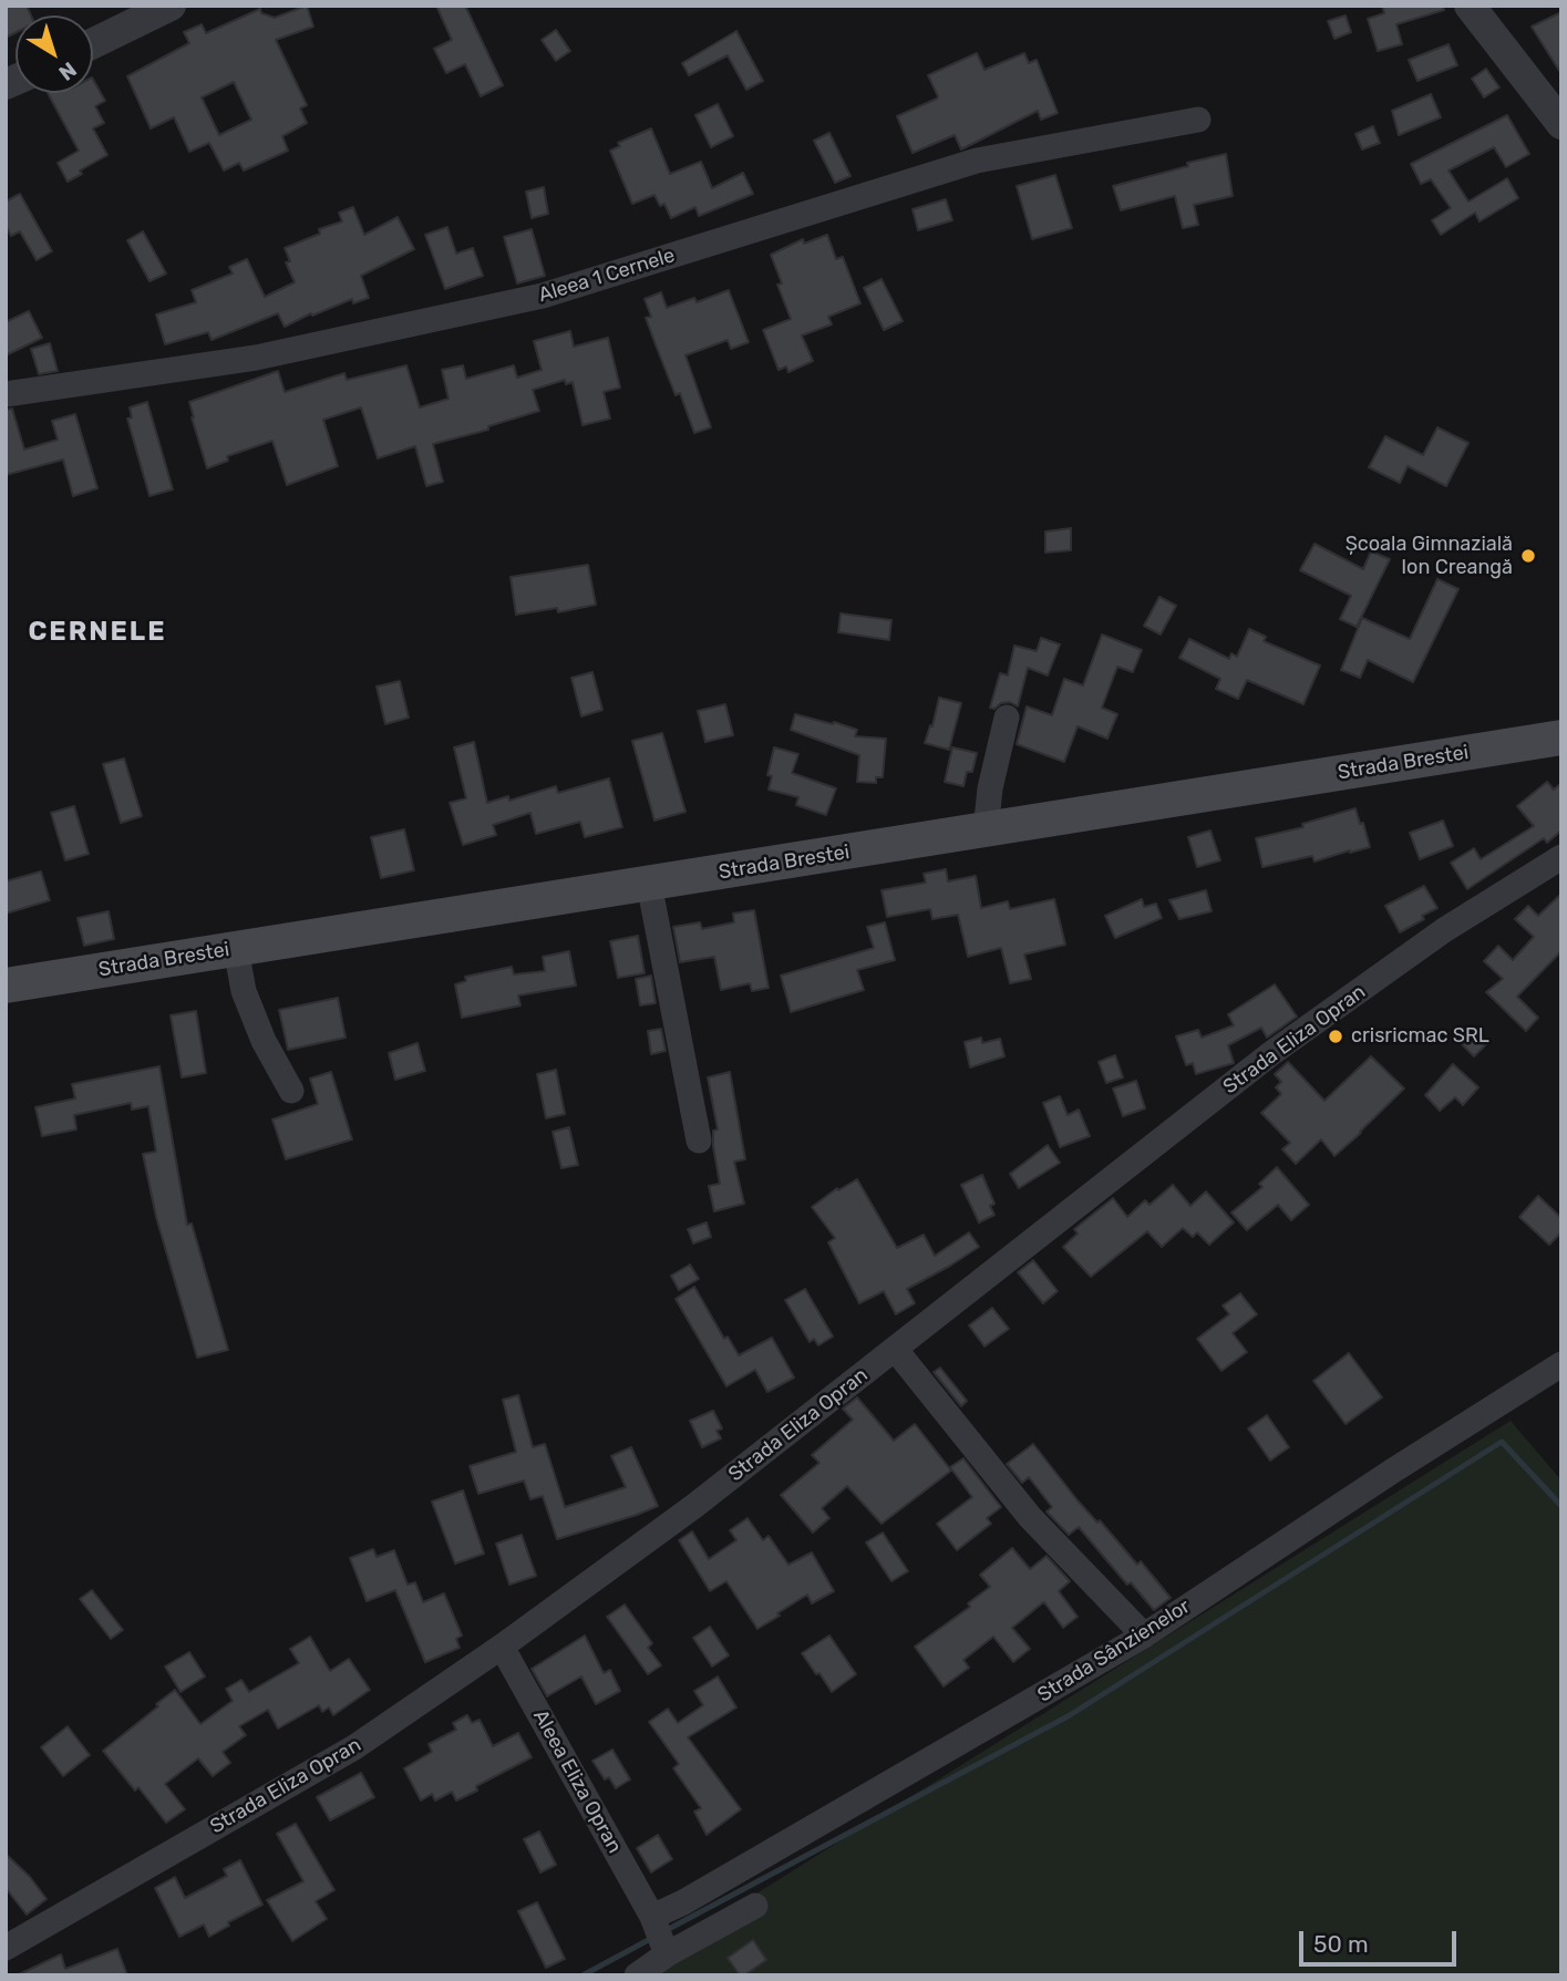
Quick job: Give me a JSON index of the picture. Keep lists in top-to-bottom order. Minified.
{"streets":{"main road":["Strada Brestei"],"street":["Aleea 1 Cernele","Strada Eliza Opran","Strada Sânzienelor","Aleea Eliza Opran"]},"crossings":[["Strada Eliza Opran","Aleea Eliza Opran"],["Strada Sânzienelor","Aleea Eliza Opran"]],"districts":["CERNELE"],"places":["Școala Gimnazială Ion Creangă","crisricmac SRL"],"scale_bar":"50 m","north":"bottom right"}
